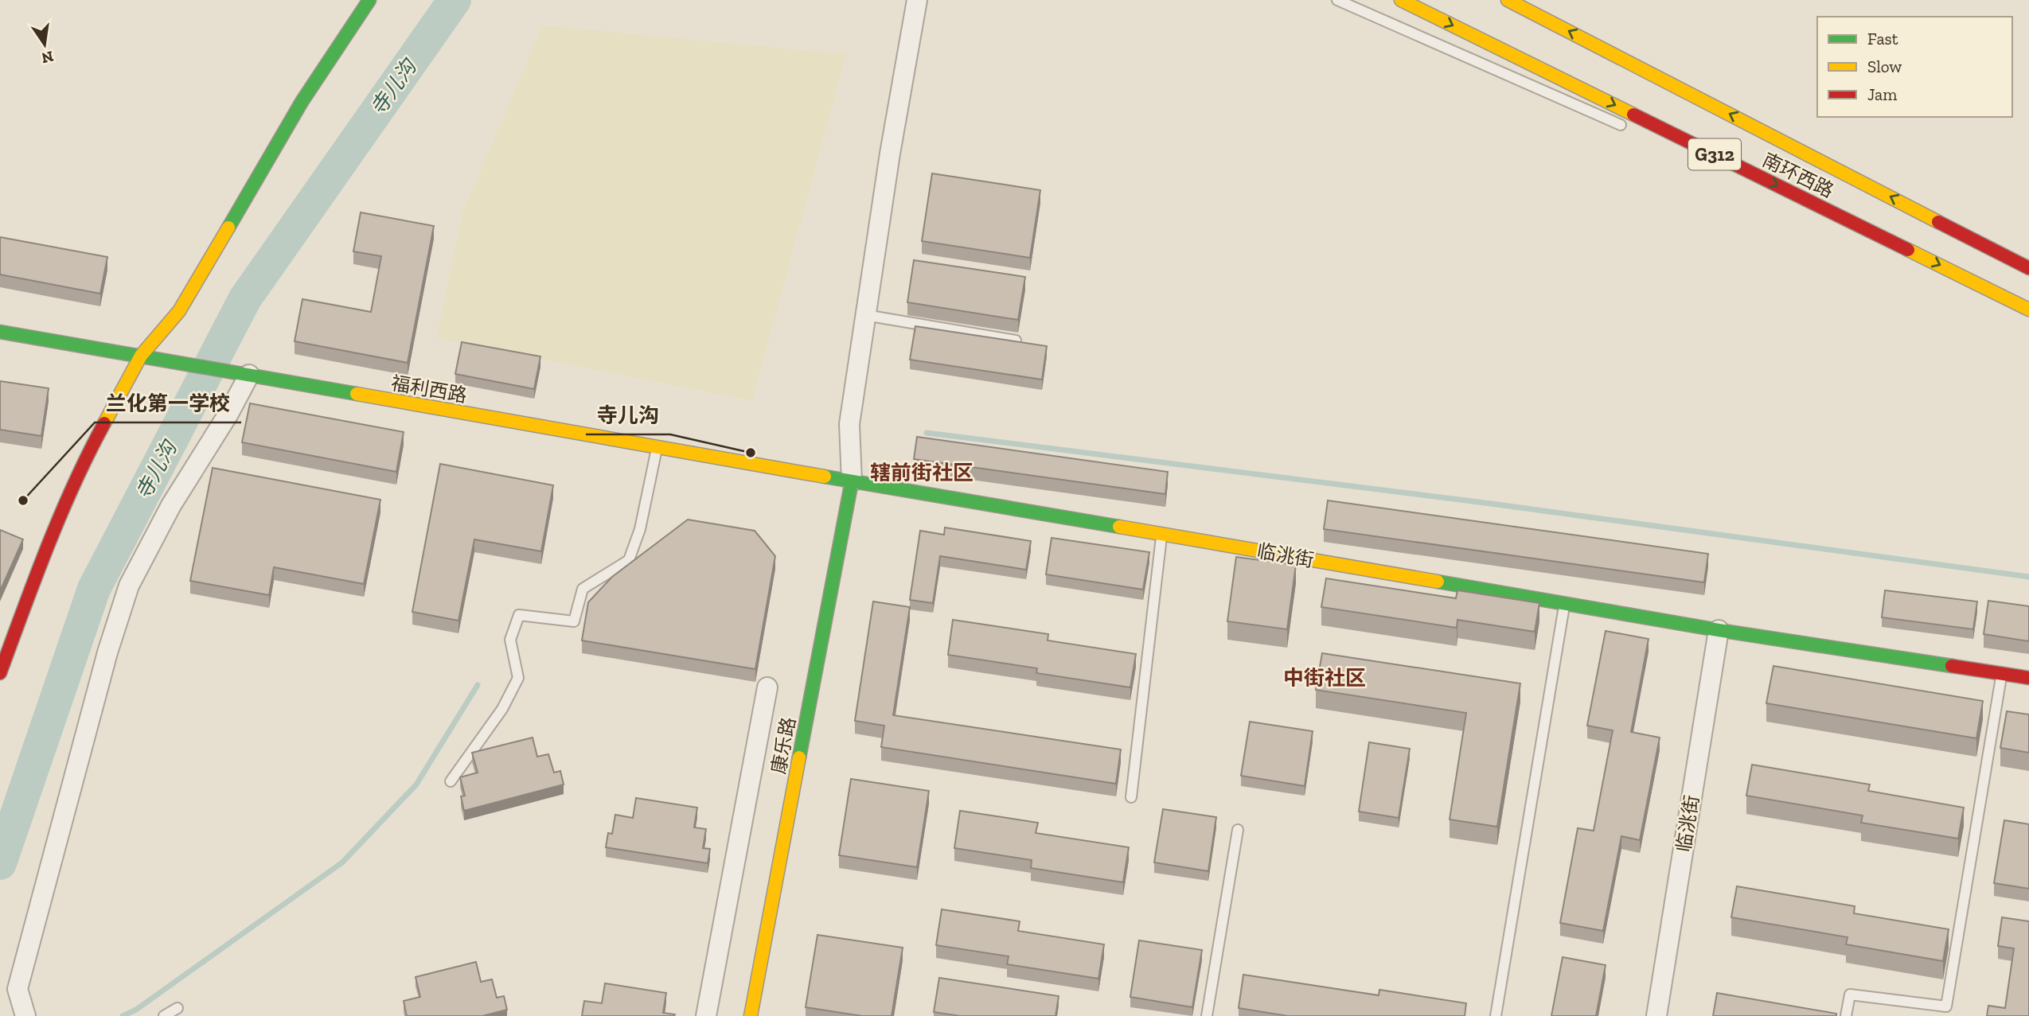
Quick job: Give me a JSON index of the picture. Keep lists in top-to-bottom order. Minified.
{"streets":{"main road":["G312","南环西路","福利西路","临洮街","康乐路"]},"crossings":[["福利西路","临洮街"],["福利西路","康乐路"],["临洮街","康乐路"]],"districts":["辖前街社区","中街社区"],"water":["寺儿沟"],"places":["寺儿沟","兰化第一学校"],"legend":["Fast","Slow","Jam"],"north":"bottom"}
